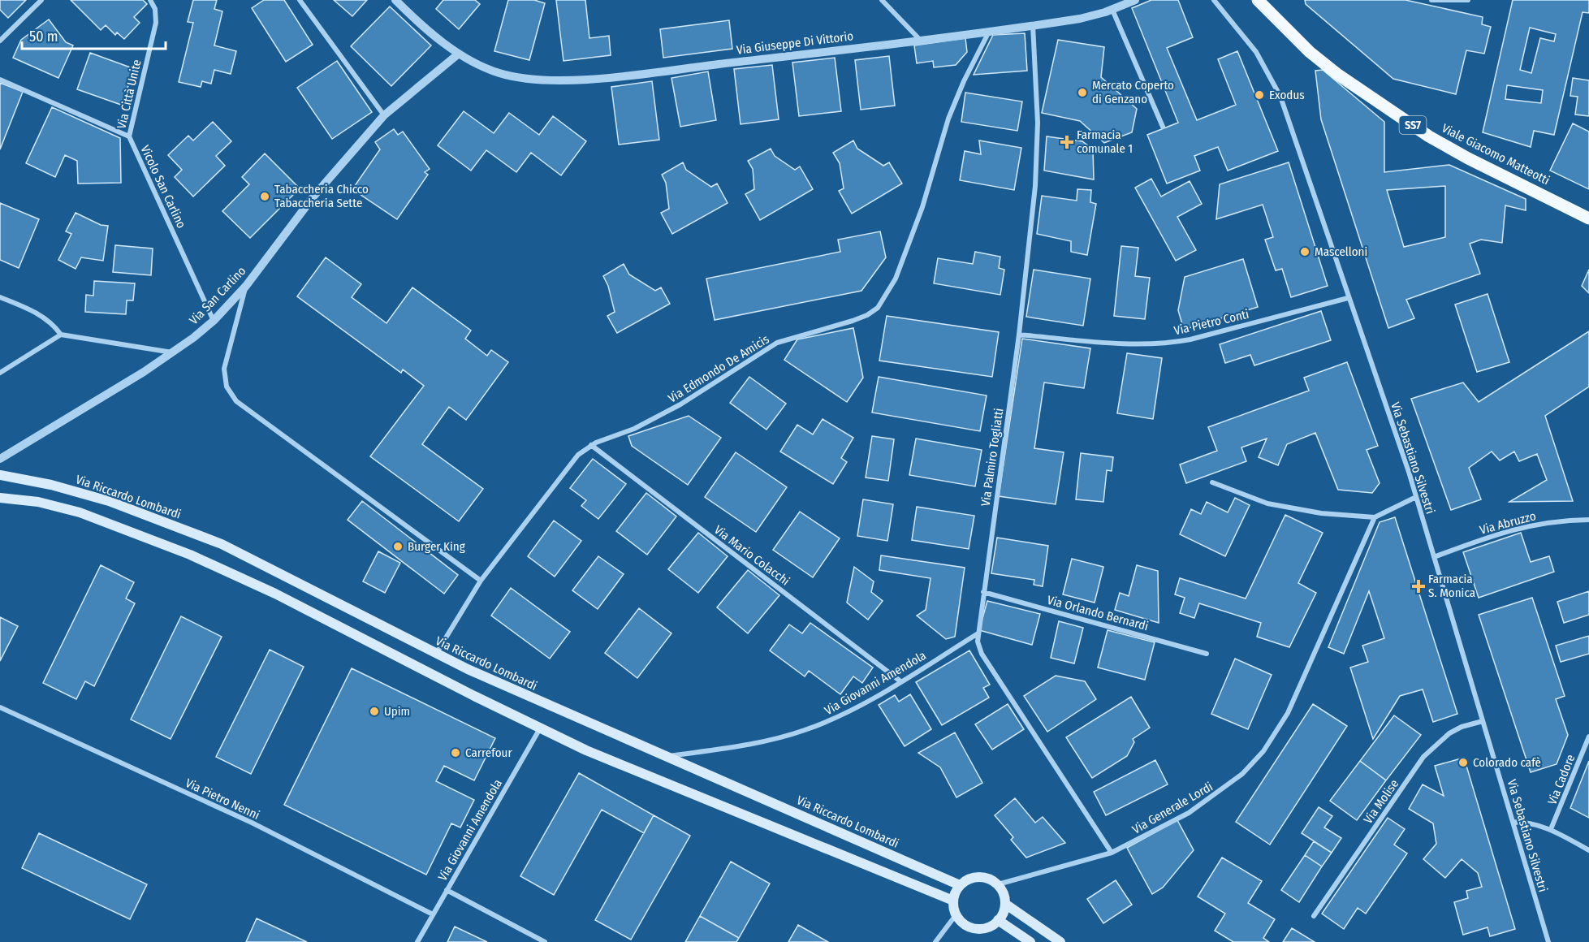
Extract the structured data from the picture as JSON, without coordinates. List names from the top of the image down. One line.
{"streets":{"main road":["SS7","Viale Giacomo Matteotti","Via Riccardo Lombardi"],"street":["Via Giuseppe Di Vittorio","Via Città Unite","Vicolo San Carlino","Via San Carlino","Via Pietro Conti","Via Edmondo De Amicis","Via Palmiro Togliatti","Via Sebastiano Silvestri","Via Abruzzo","Via Mario Colacchi","Via Orlando Bernardi","Via Giovanni Amendola","Via Cadore","Via Pietro Nenni","Via Molise","Via Generale Lordi"]},"crossings":[["Via Giuseppe Di Vittorio","Via San Carlino"],["Via Giuseppe Di Vittorio","Via Edmondo De Amicis"],["Via Giuseppe Di Vittorio","Via Palmiro Togliatti"],["Via Città Unite","Vicolo San Carlino"],["Vicolo San Carlino","Via San Carlino"],["Via Pietro Conti","Via Palmiro Togliatti"],["Via Pietro Conti","Via Sebastiano Silvestri"],["Via Edmondo De Amicis","Via Riccardo Lombardi"],["Via Edmondo De Amicis","Via Mario Colacchi"],["Via Palmiro Togliatti","Via Orlando Bernardi"],["Via Palmiro Togliatti","Via Giovanni Amendola"],["Via Palmiro Togliatti","Via Generale Lordi"],["Via Sebastiano Silvestri","Via Abruzzo"],["Via Sebastiano Silvestri","Via Molise"],["Via Riccardo Lombardi","Via Giovanni Amendola"],["Via Riccardo Lombardi","Via Generale Lordi"],["Via Mario Colacchi","Via Giovanni Amendola"],["Via Giovanni Amendola","Via Pietro Nenni"]],"places":{"other":["Mercato Coperto di Genzano","Exodus","Tabaccheria Chicco Tabaccheria Sette","Mascelloni","Burger King","Upim","Carrefour","Colorado cafè"],"health":["Farmacia comunale 1","Farmacia S. Monica"]},"scale_bar":"50 m"}
